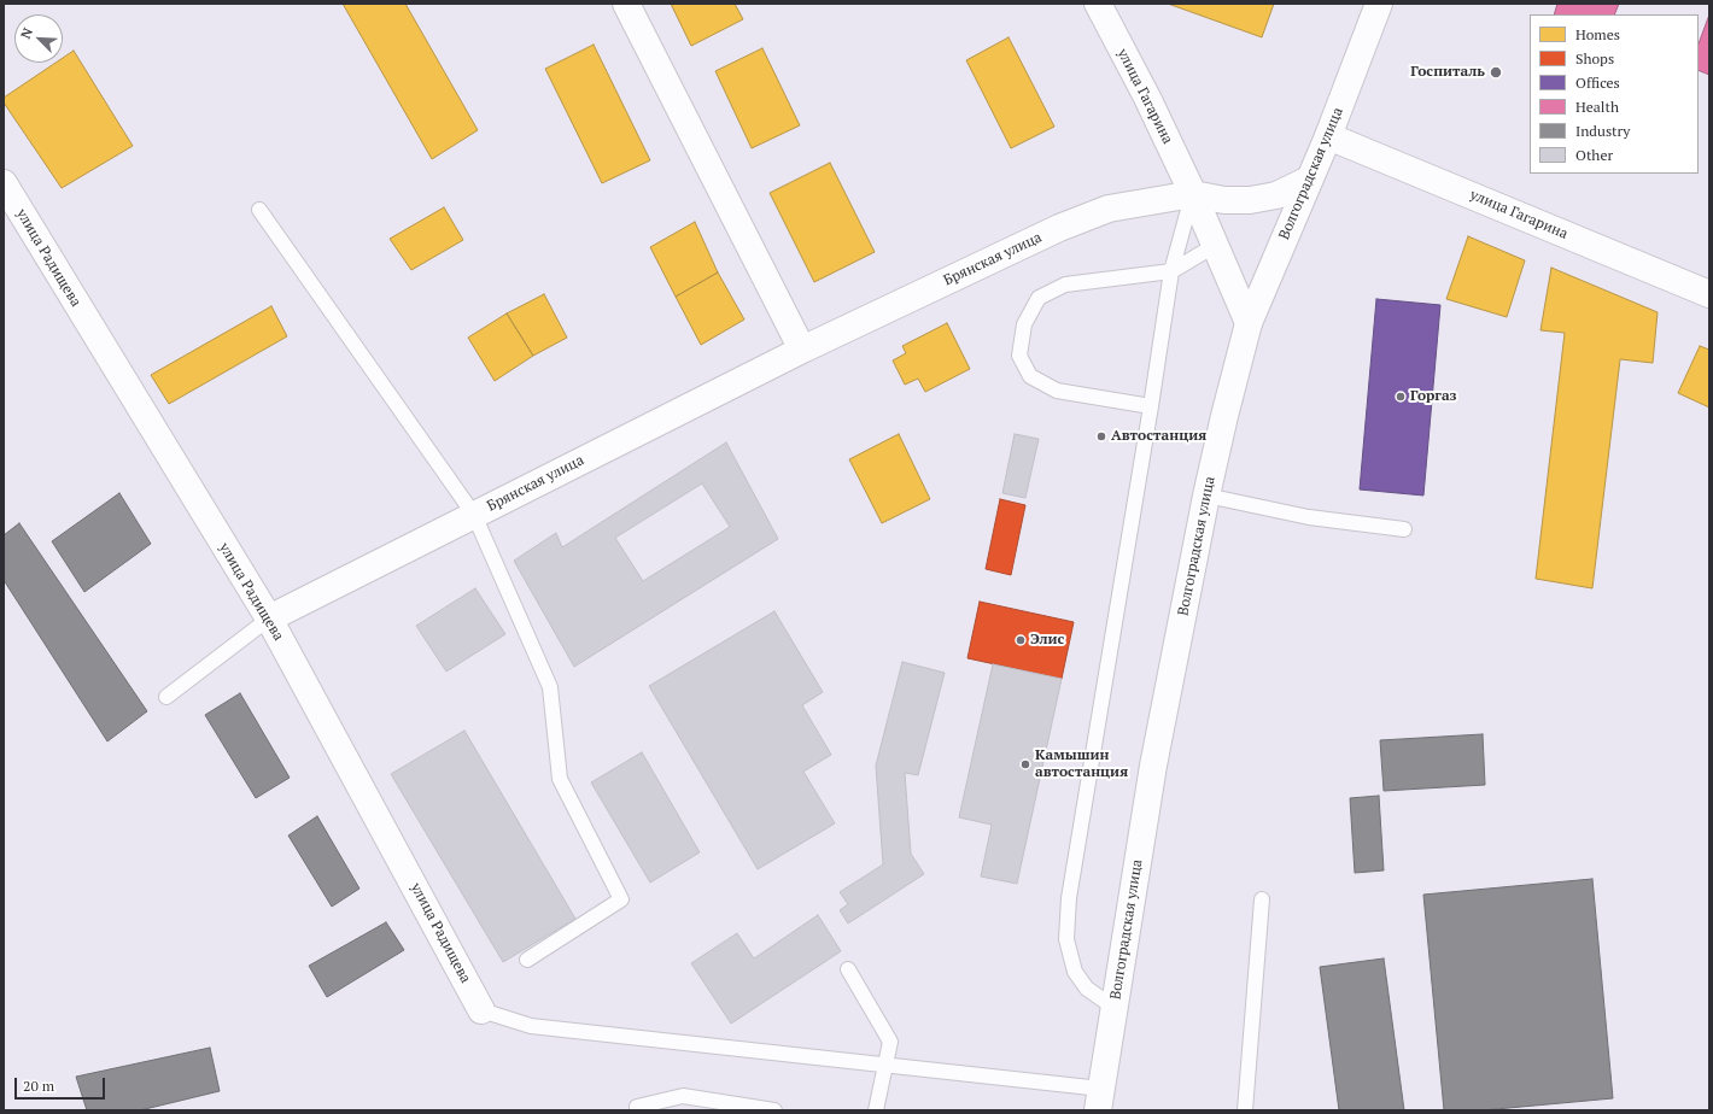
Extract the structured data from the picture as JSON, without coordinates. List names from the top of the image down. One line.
{"streets":{"street":["улица Гагарина","Волгоградская улица","улица Радищева","Брянская улица"]},"crossings":[["улица Гагарина","Волгоградская улица"],["улица Гагарина","Брянская улица"],["улица Радищева","Брянская улица"]],"places":["Госпиталь","Горгаз","Автостанция","Элис","Камышин автостанция"],"legend":["Homes","Shops","Offices","Health","Industry","Other"],"scale_bar":"20 m","north":"top left"}
